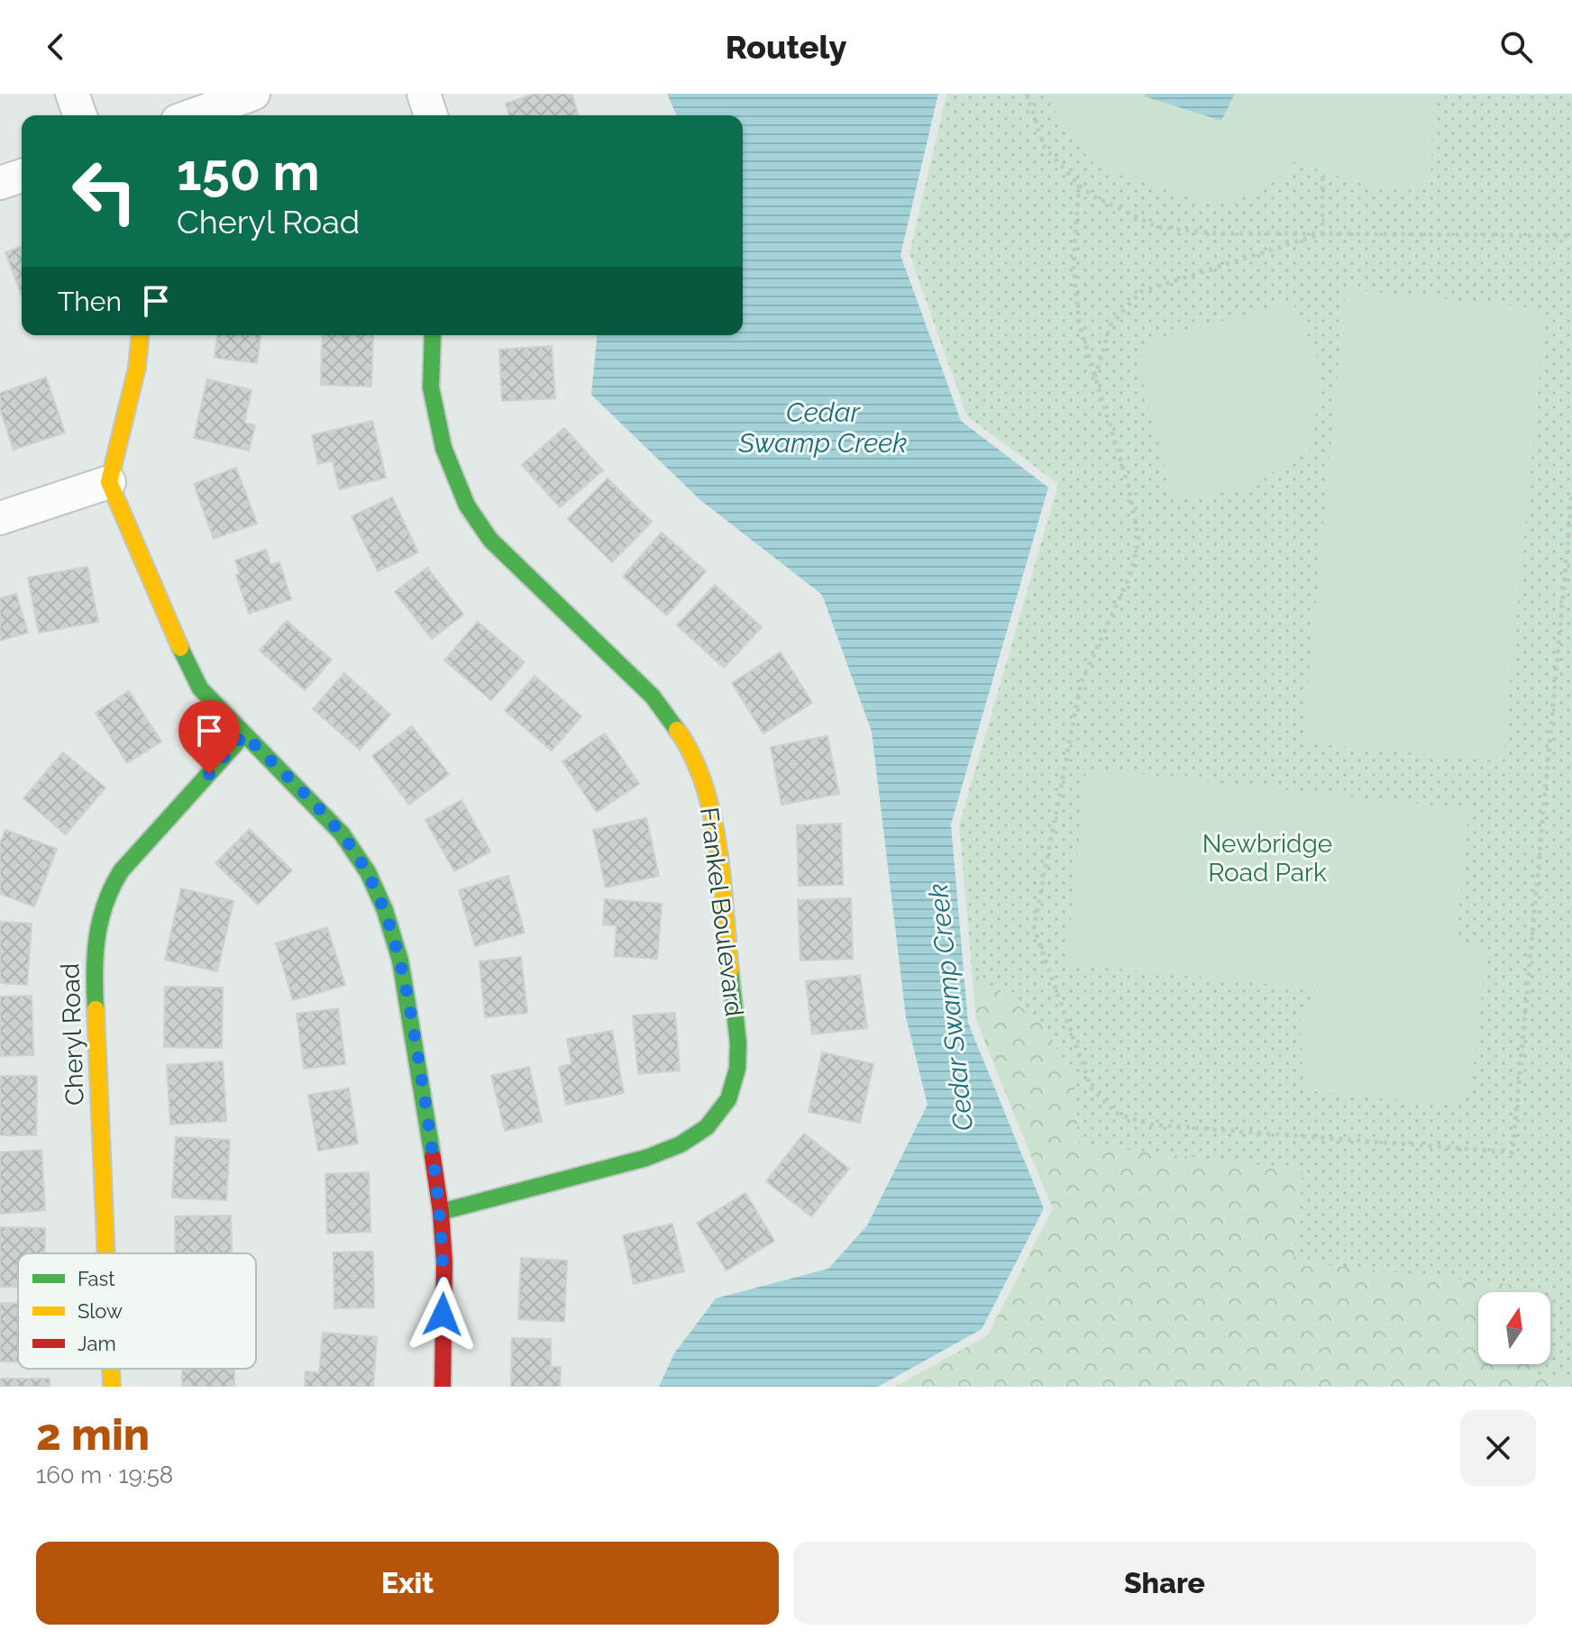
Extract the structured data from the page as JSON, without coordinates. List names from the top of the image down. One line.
{"streets":{"street":["Frankel Boulevard","Cheryl Road"]},"water":["Cedar Swamp Creek"],"parks":["Newbridge Road Park"],"legend":["Fast","Slow","Jam"],"north":"top","page":{"header":"Routely","turn":["150 m","Cheryl Road"],"then":"Then","heading":["2 min","160 m · 19:58"],"buttons":["Exit","Share"]}}
